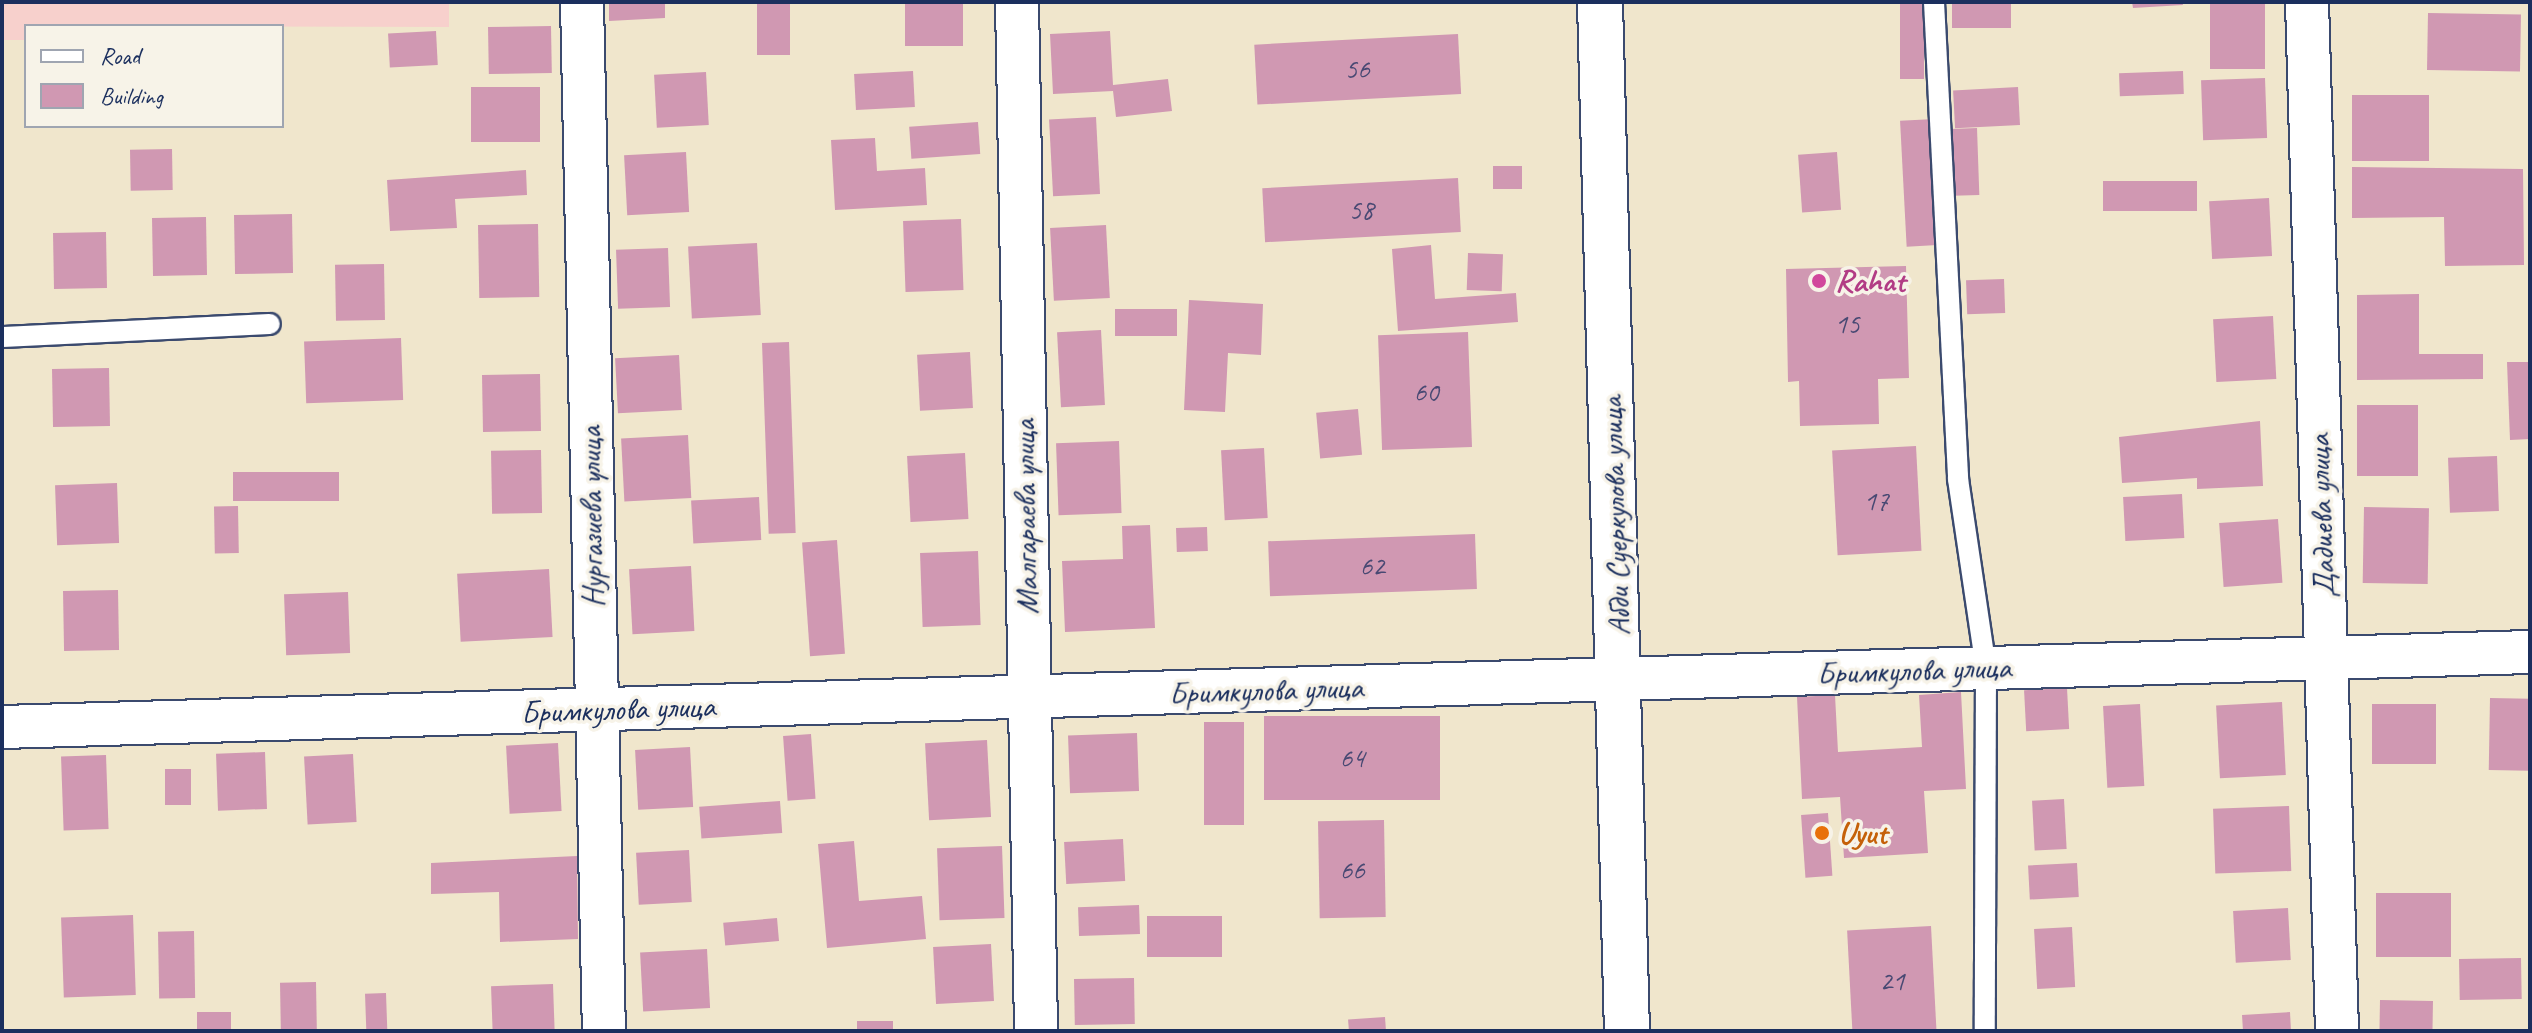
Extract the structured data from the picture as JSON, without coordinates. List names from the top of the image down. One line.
{"streets":{"street":["Абди Суеркулова улица","Дадиева улица","Нургазиева улица","Малгараева улица","Бримкулова улица"]},"crossings":[["Абди Суеркулова улица","Бримкулова улица"],["Дадиева улица","Бримкулова улица"],["Нургазиева улица","Бримкулова улица"],["Малгараева улица","Бримкулова улица"]],"places":["Rahat","Uyut"],"house_numbers":["56","58","15","60","17","62","64","66","21"],"legend":["Road","Building"]}
